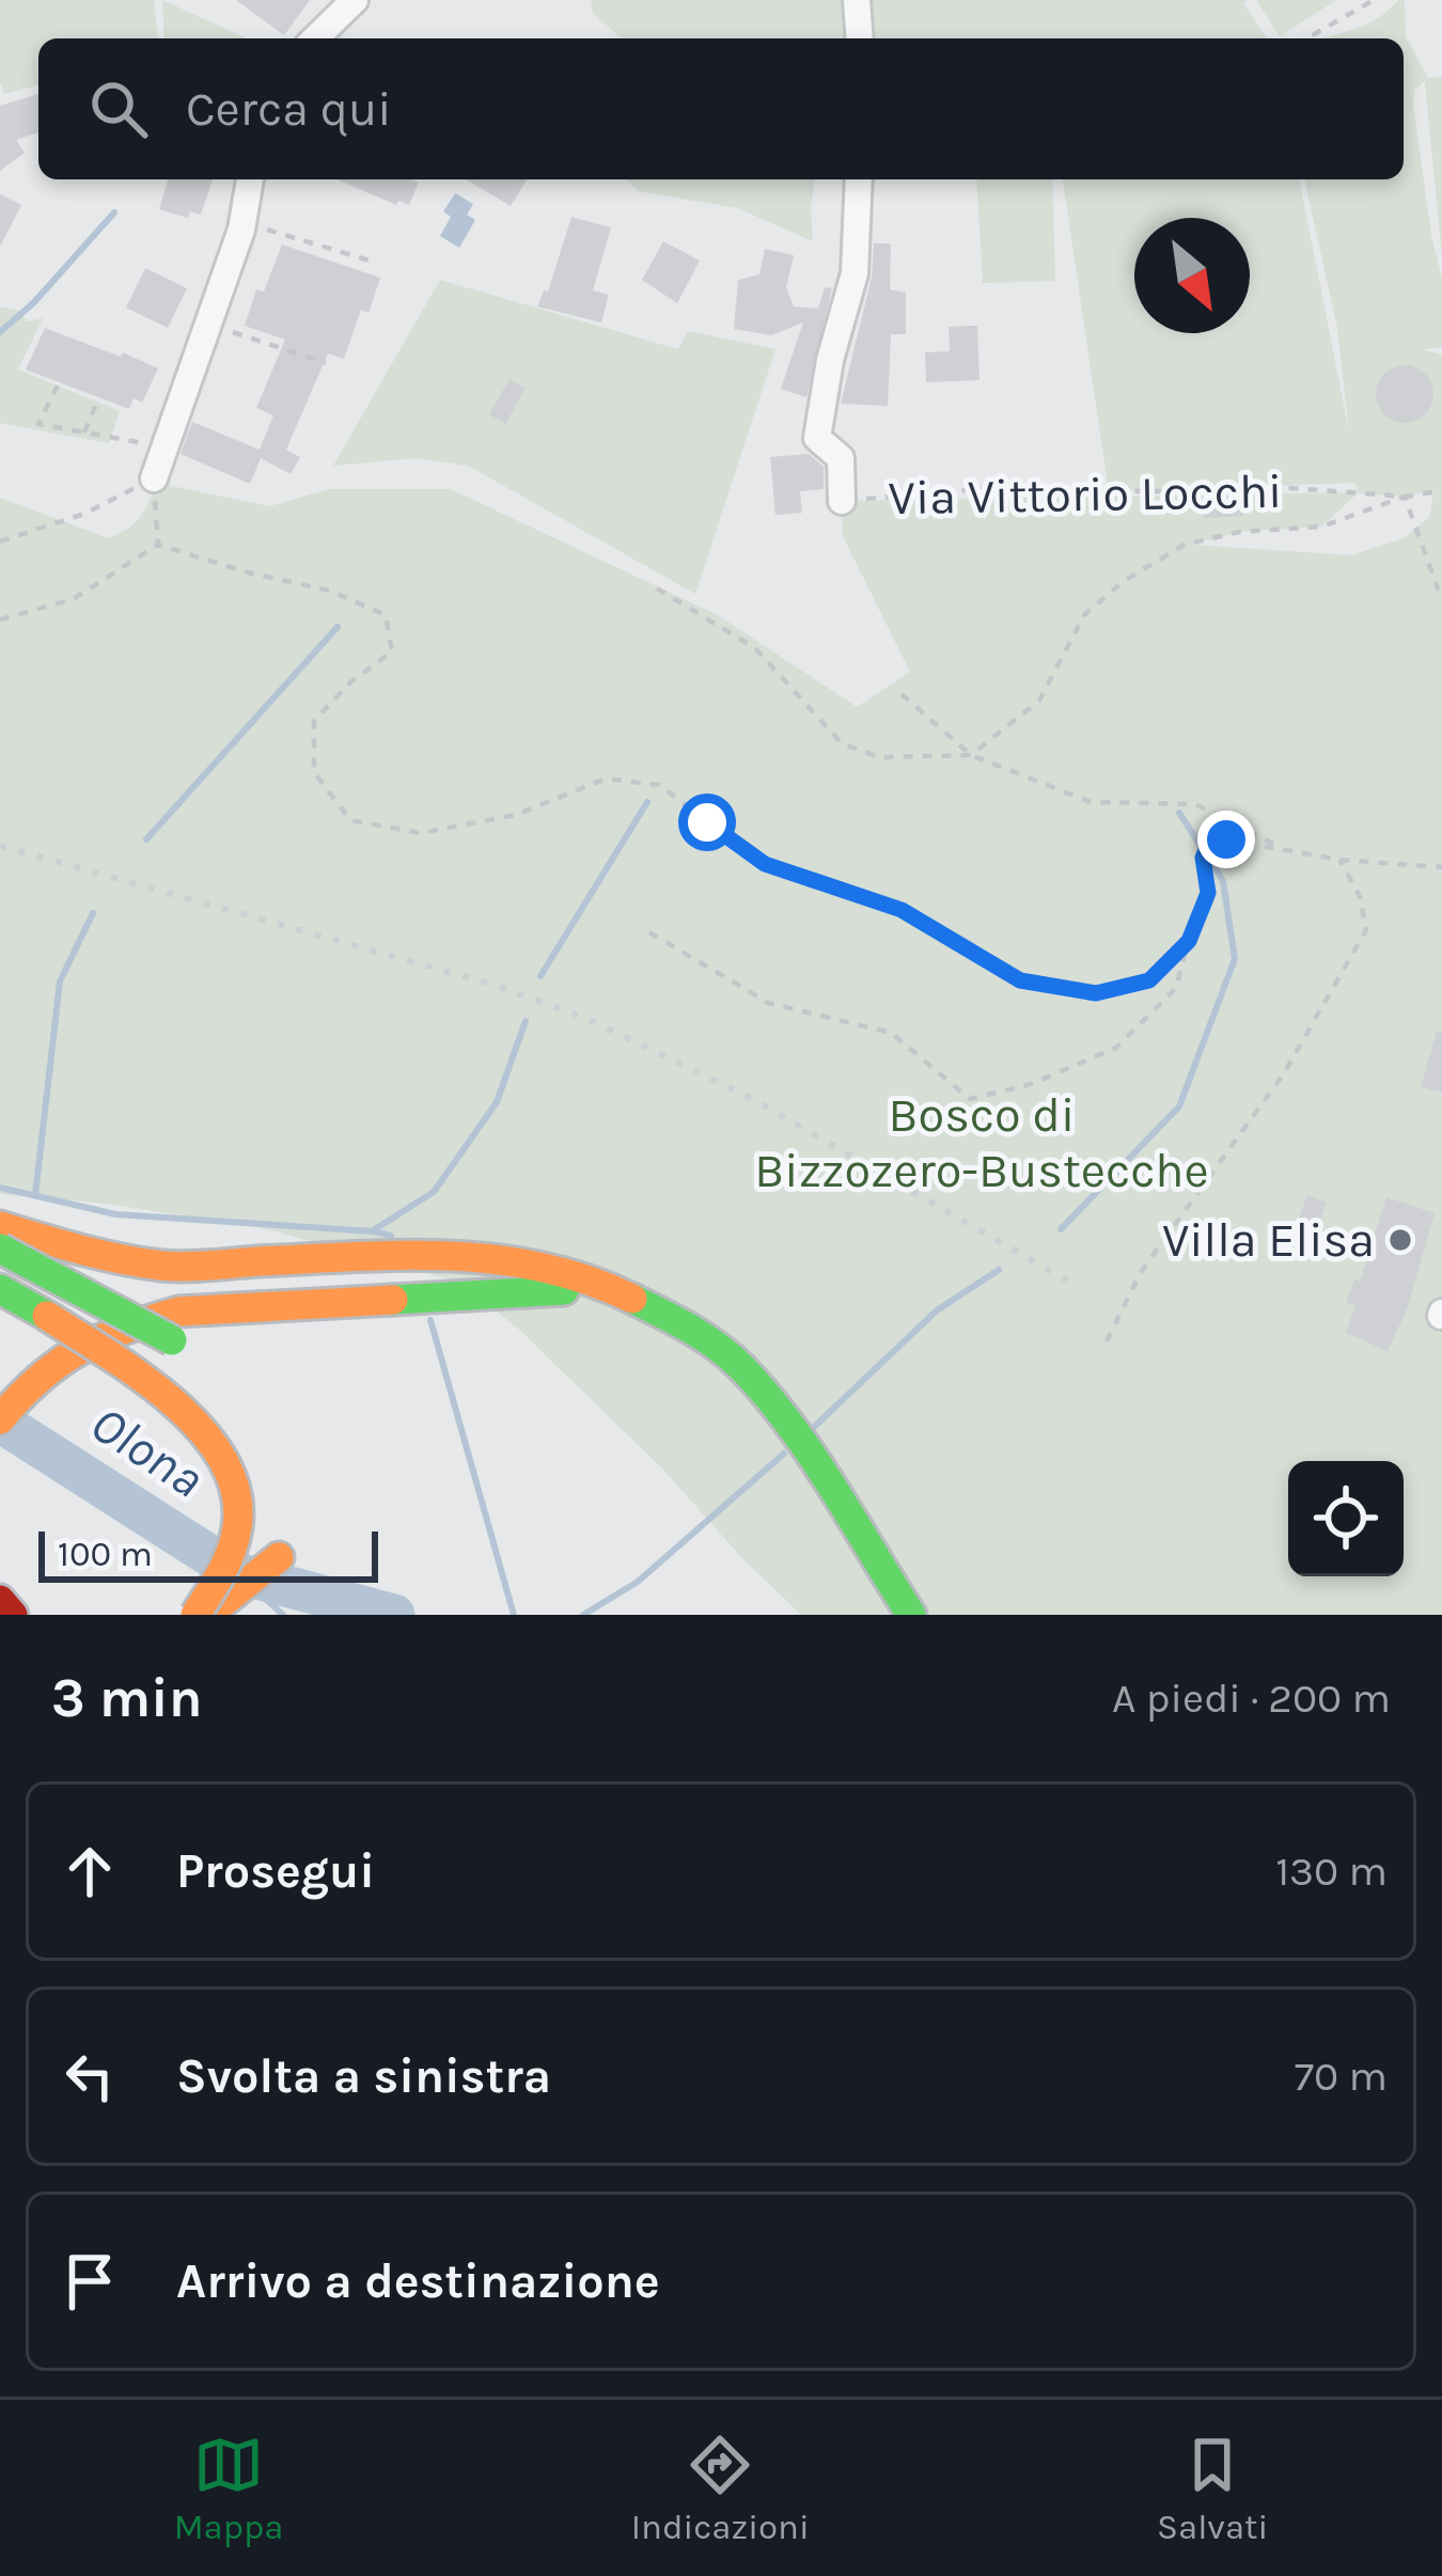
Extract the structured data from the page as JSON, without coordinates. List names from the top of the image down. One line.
{"streets":{"street":["Via Vittorio Locchi"]},"water":["Olona"],"parks":["Bosco di Bizzozero-Bustecche"],"places":["Villa Elisa"],"scale_bar":"100 m","north":"bottom right","page":{"search":"Cerca qui","scale":"100 m","heading":["3 min","A piedi · 200 m"],"list":[["Prosegui","130 m"],["Svolta a sinistra","70 m"],"Arrivo a destinazione"],"nav":["Mappa","Indicazioni","Salvati"]}}
